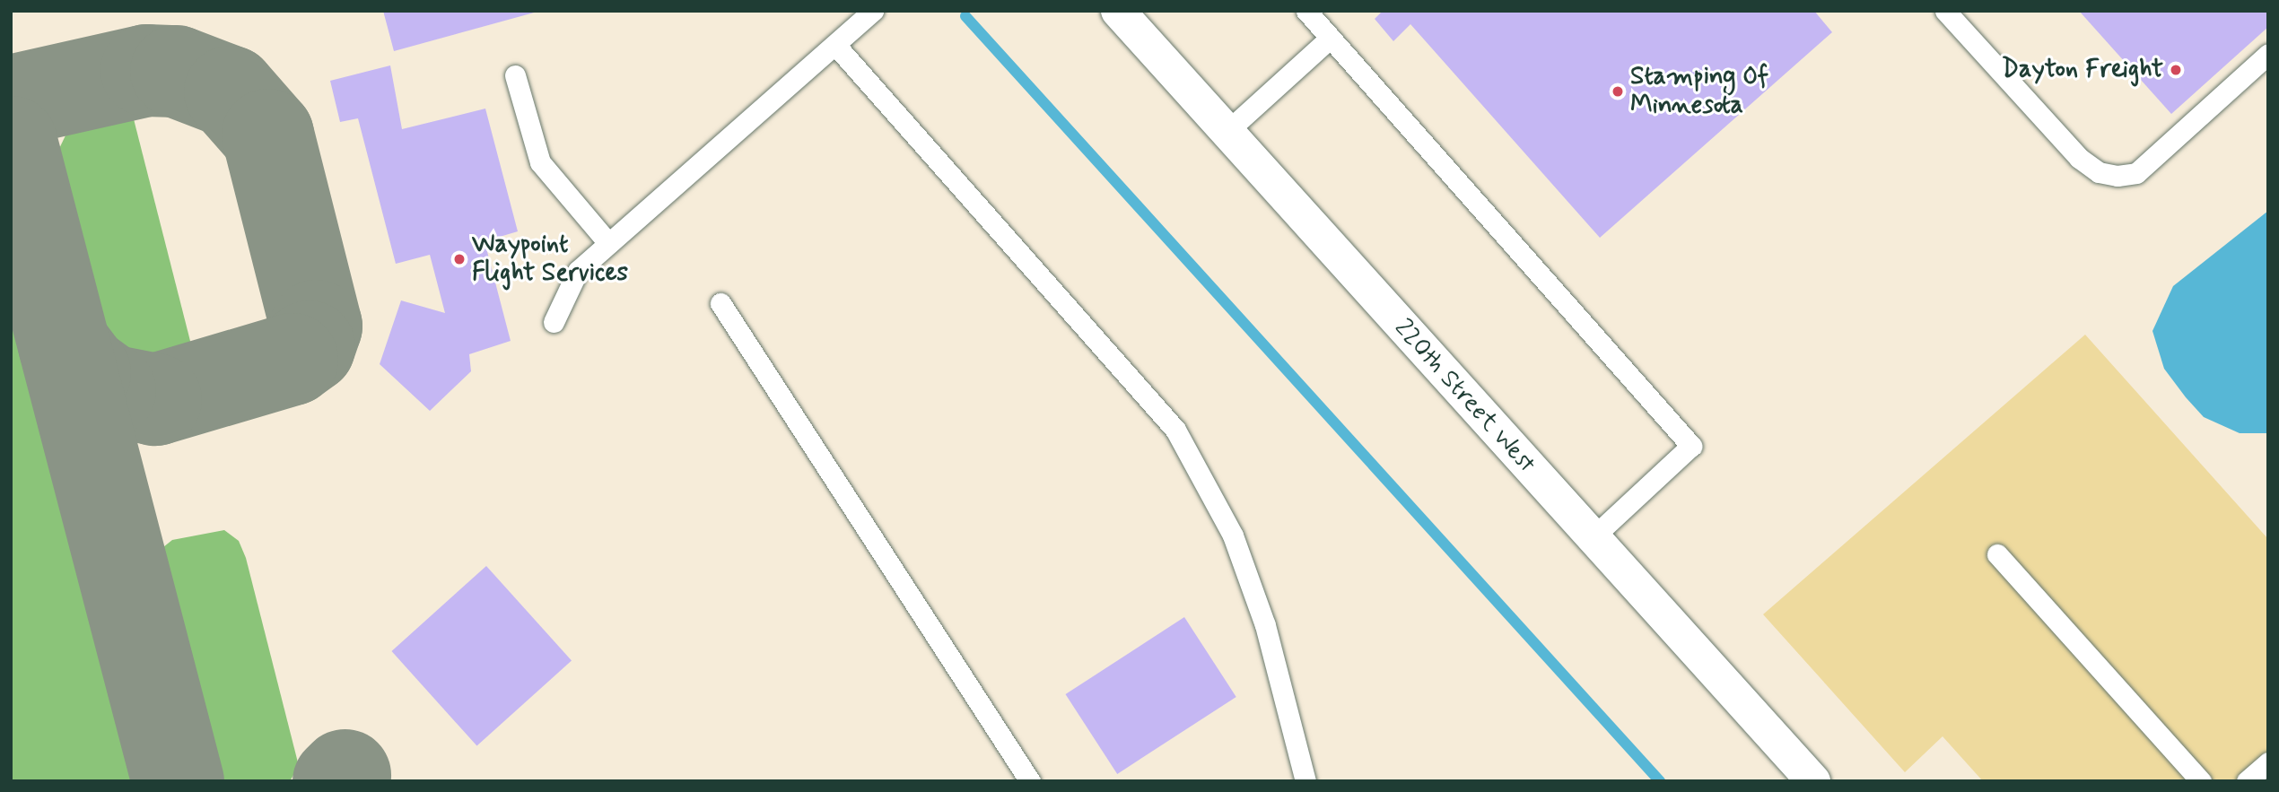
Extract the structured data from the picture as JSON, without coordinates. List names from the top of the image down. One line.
{"streets":{"street":["220th Street West"]},"places":["Dayton Freight","Stamping Of Minnesota","Waypoint Flight Services"]}
